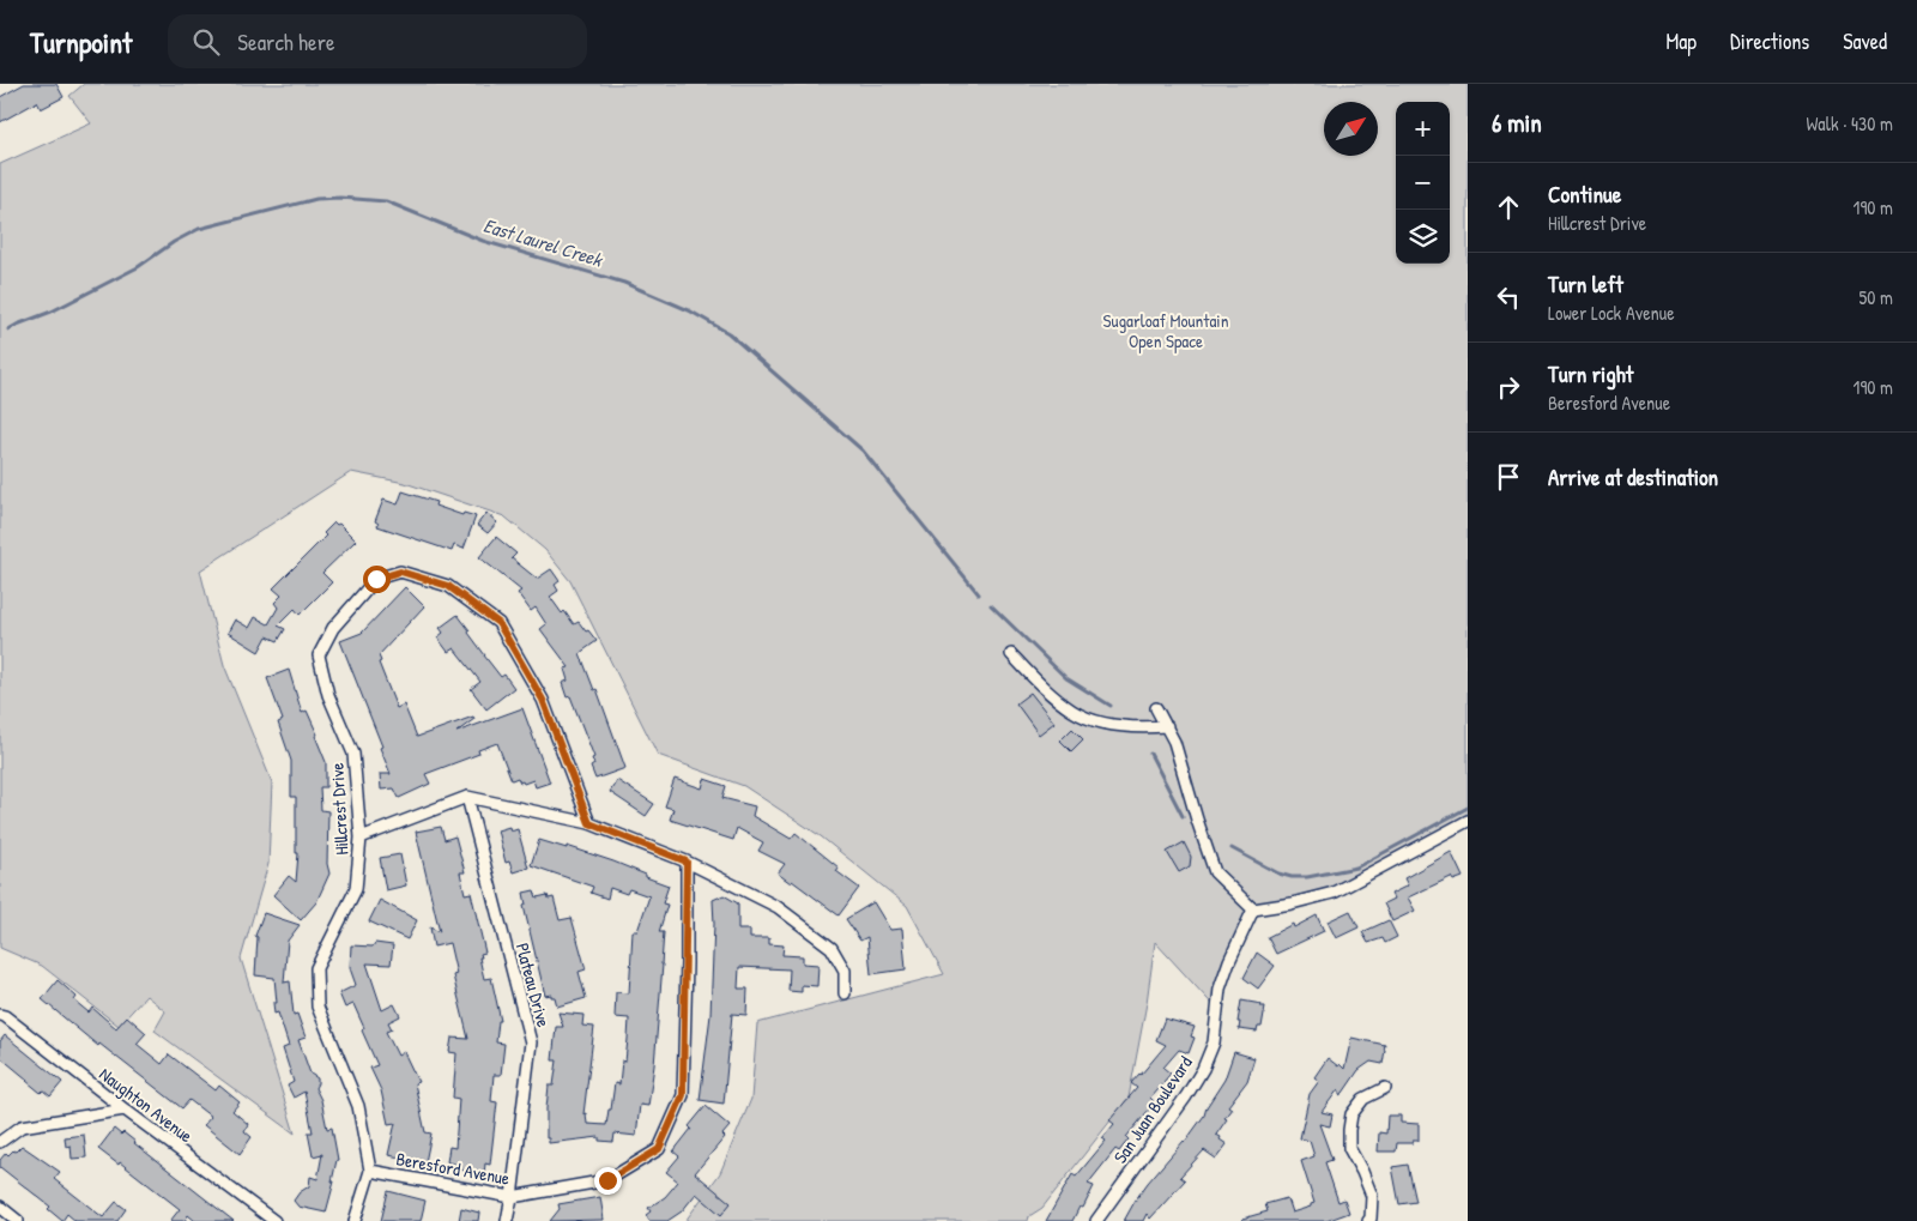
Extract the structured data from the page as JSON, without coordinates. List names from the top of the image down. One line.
{"streets":{"street":["Hillcrest Drive","Plateau Drive","Naughton Avenue","San Juan Boulevard","Beresford Avenue"]},"crossings":[["Hillcrest Drive","Beresford Avenue"],["Plateau Drive","Beresford Avenue"]],"water":["East Laurel Creek"],"parks":["Sugarloaf Mountain Open Space"],"north":"top right","page":{"header":"Turnpoint","search":"Search here","nav":["Map","Directions","Saved"],"heading":["6 min","Walk · 430 m"],"map_buttons":["+","−"],"list":[["Continue","Hillcrest Drive","190 m"],["Turn left","Lower Lock Avenue","50 m"],["Turn right","Beresford Avenue","190 m"],"Arrive at destination"]}}
